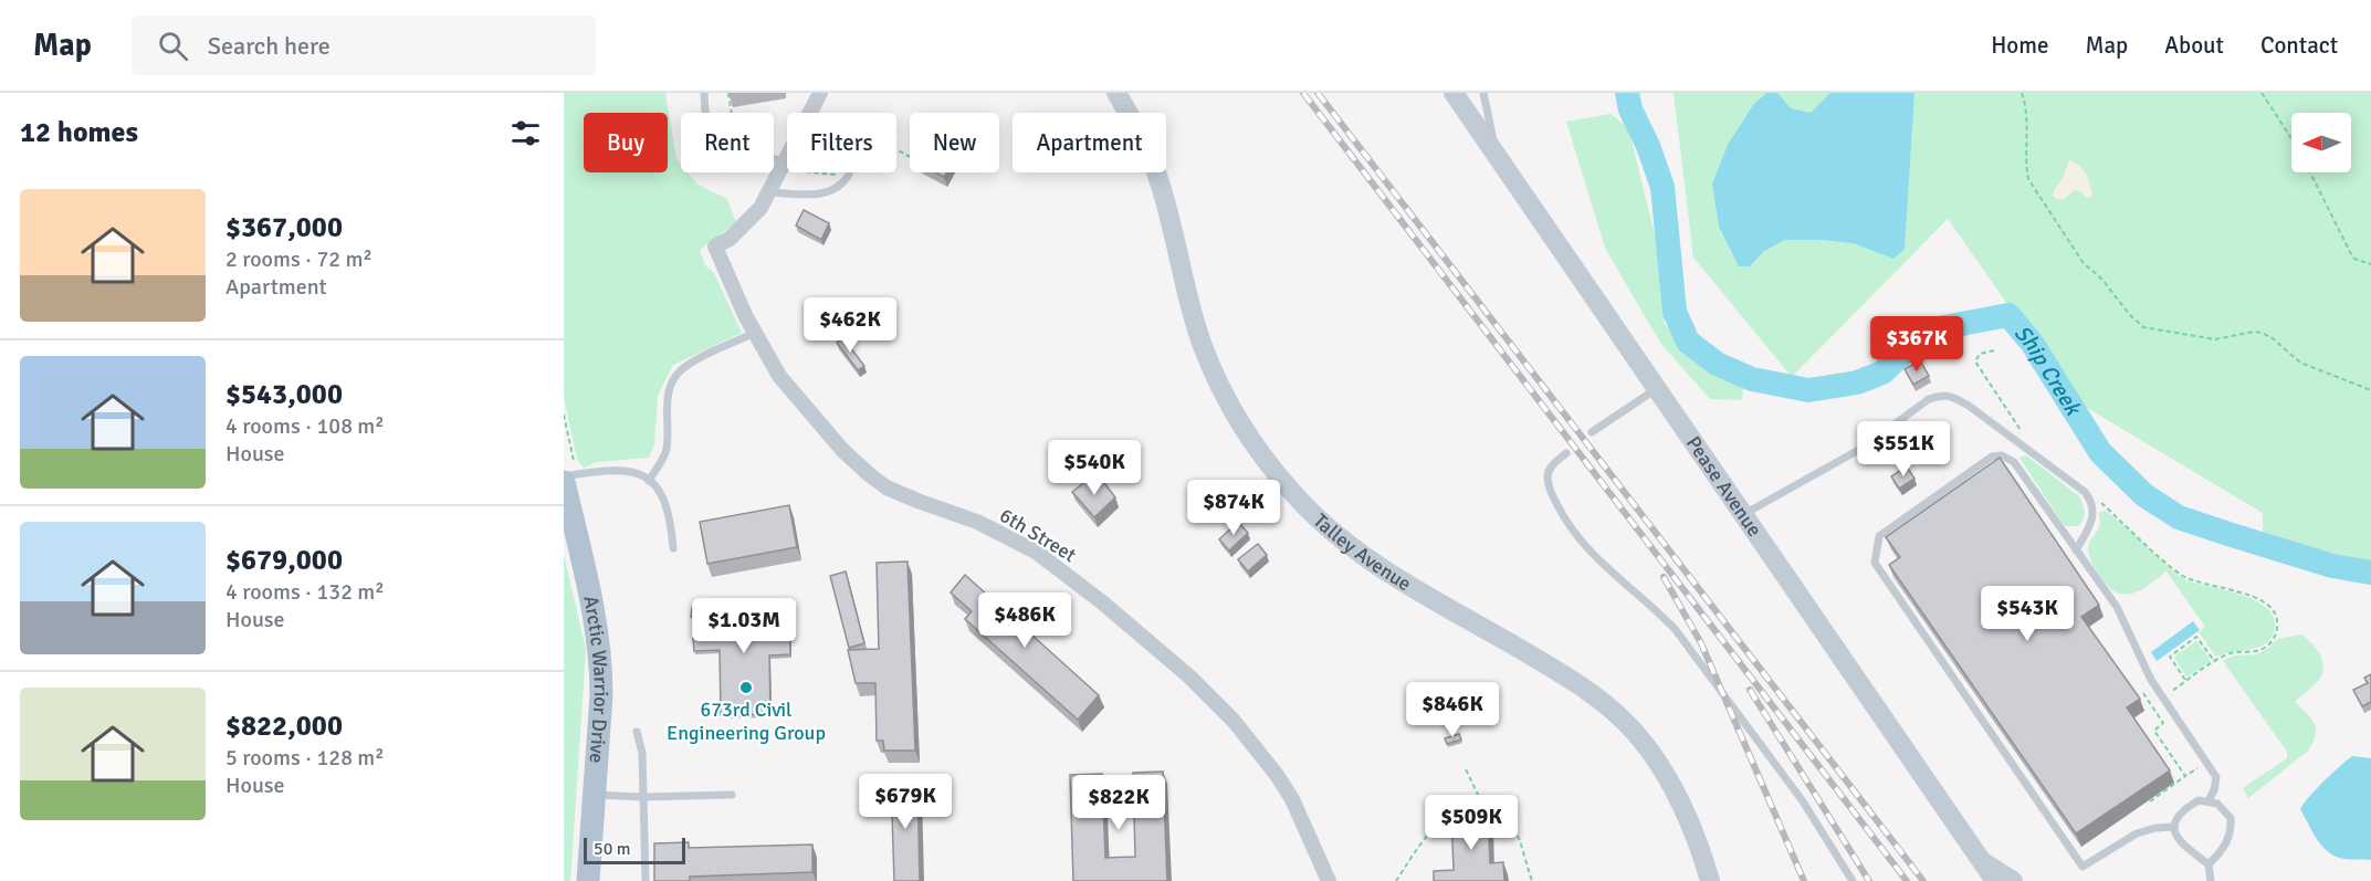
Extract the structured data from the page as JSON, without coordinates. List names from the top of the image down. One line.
{"streets":{"main road":["Arctic Warrior Drive"],"street":["Pease Avenue","6th Street","Talley Avenue"]},"water":["Ship Creek"],"places":["673rd Civil Engineering Group"],"scale_bar":"50 m","north":"left","page":{"header":"Map","search":"Search here","nav":["Home","Map","About","Contact"],"heading":"12 homes","chip":["Buy","Rent","Filters","New","Apartment"],"list":[{"name":"$367,000","note":"2 rooms · 72 m² · Apartment"},{"name":"$543,000","note":"4 rooms · 108 m² · House"},{"name":"$679,000","note":"4 rooms · 132 m² · House"},{"name":"$822,000","note":"5 rooms · 128 m² · House"}],"price":["$462K","$367K","$551K","$540K","$874K","$543K","$486K","$1.03M","$846K","$679K","$822K","$509K"],"scale":"50 m"}}
